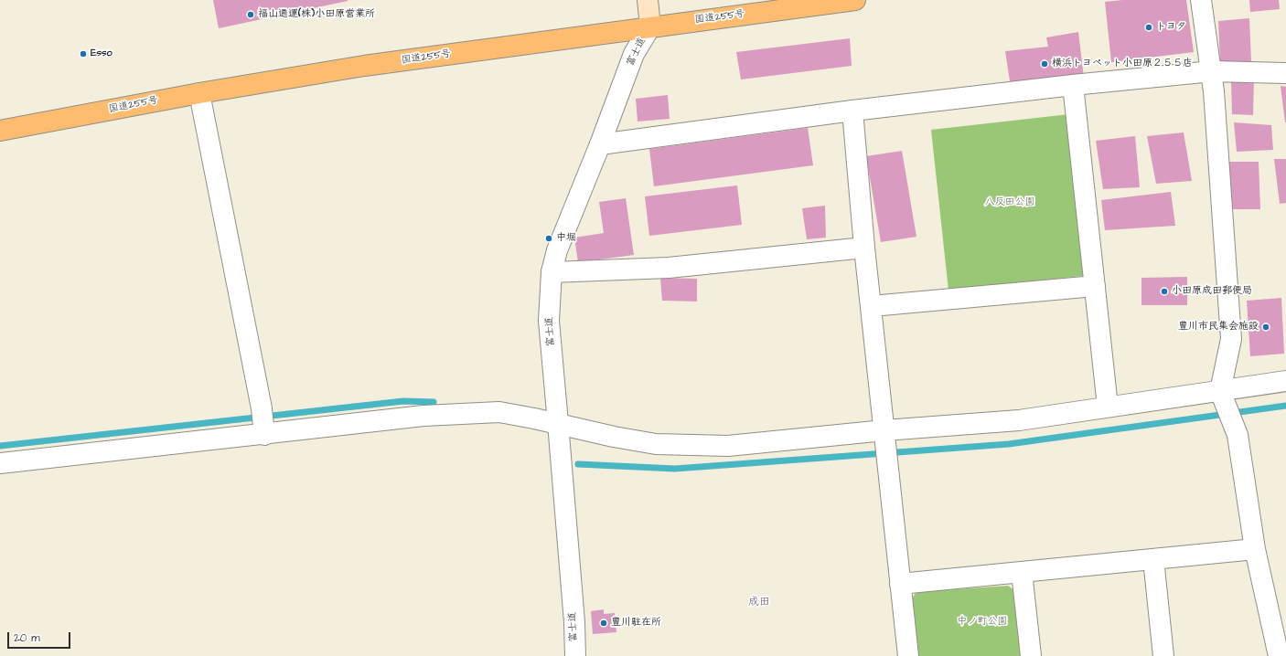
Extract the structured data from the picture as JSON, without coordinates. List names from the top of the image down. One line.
{"streets":{"highway":["国道255号"],"street":["富士道"]},"crossings":[["国道255号","富士道"]],"districts":["成田"],"parks":["八反田公園","中ノ町公園"],"places":["福山通運(株)小田原営業所","トヨタ","Esso","横浜トヨペット小田原２５５店","中堀","小田原成田郵便局","豊川市民集会施設","豊川駐在所"],"scale_bar":"20 m"}
